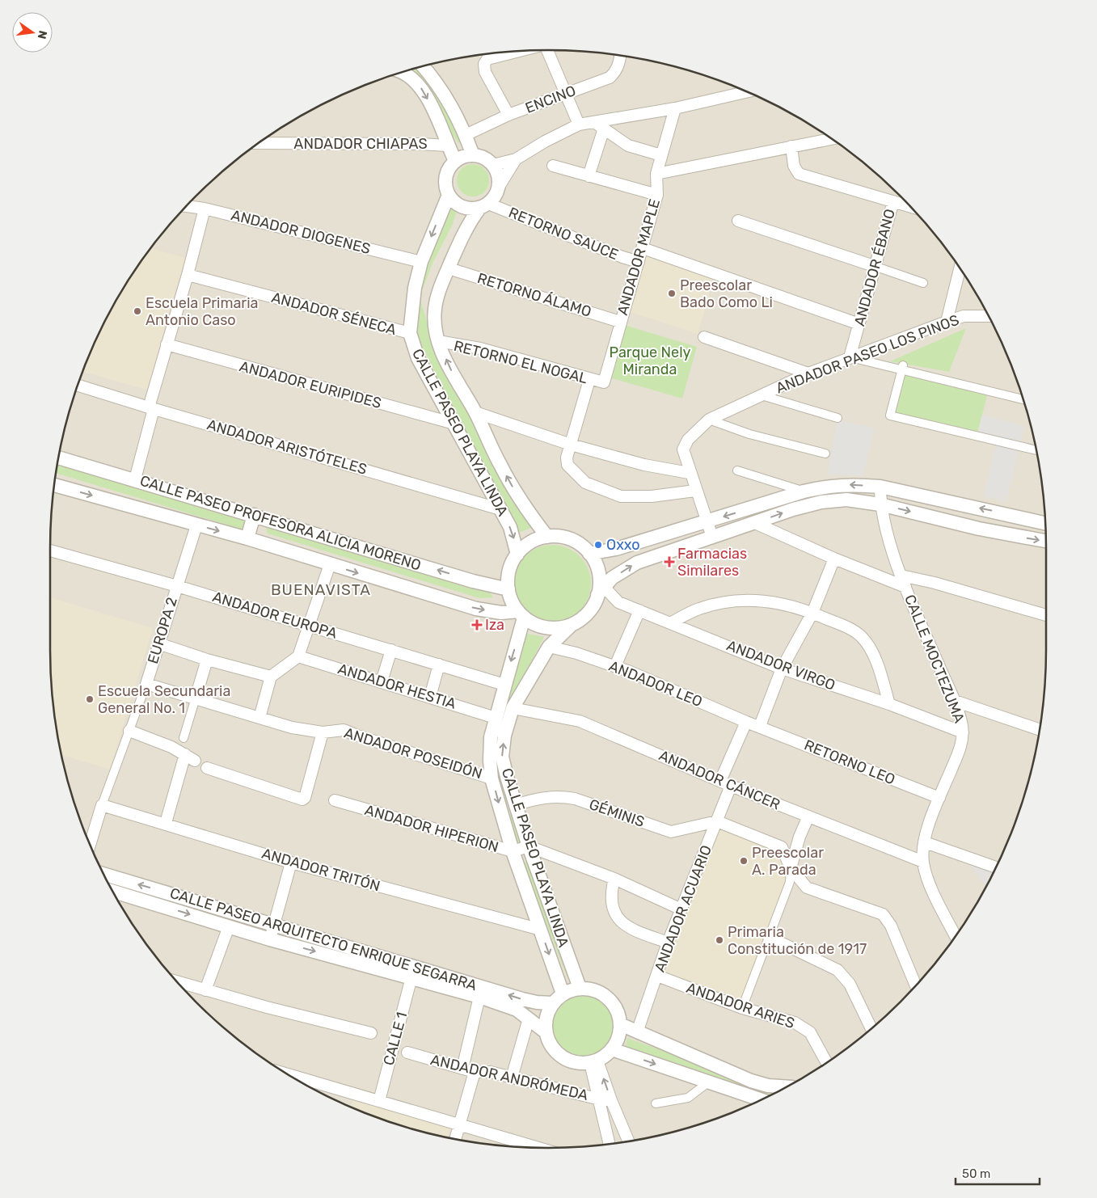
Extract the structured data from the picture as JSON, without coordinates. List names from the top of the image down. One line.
{"streets":{"street":["ENCINO","ANDADOR CHIAPAS","ANDADOR DIOGENES","RETORNO SAUCE","ANDADOR MAPLE","ANDADOR ÉBANO","RETORNO ÁLAMO","ANDADOR SÉNECA","ANDADOR PASEO LOS PINOS","RETORNO EL NOGAL","ANDADOR EURIPIDES","CALLE PASEO PLAYA LINDA","ANDADOR ARISTÓTELES","CALLE PASEO PROFESORA ALICIA MORENO","ANDADOR EUROPA","EUROPA 2","CALLE MOCTEZUMA","ANDADOR VIRGO","ANDADOR LEO","ANDADOR HESTIA","ANDADOR POSEIDÓN","RETORNO LEO","ANDADOR CÁNCER","GÉMINIS","ANDADOR HIPERION","ANDADOR TRITÓN","ANDADOR ACUARIO","CALLE PASEO ARQUITECTO ENRIQUE SEGARRA","ANDADOR ARIES","CALLE 1","ANDADOR ANDRÓMEDA"]},"crossings":[["ANDADOR DIOGENES","CALLE PASEO PLAYA LINDA"],["RETORNO SAUCE","ANDADOR MAPLE"],["RETORNO SAUCE","CALLE PASEO PLAYA LINDA"],["ANDADOR MAPLE","RETORNO ÁLAMO"],["ANDADOR MAPLE","RETORNO EL NOGAL"],["ANDADOR ÉBANO","ANDADOR PASEO LOS PINOS"],["RETORNO ÁLAMO","CALLE PASEO PLAYA LINDA"],["ANDADOR SÉNECA","CALLE PASEO PLAYA LINDA"],["RETORNO EL NOGAL","CALLE PASEO PLAYA LINDA"],["ANDADOR EURIPIDES","CALLE PASEO PLAYA LINDA"],["CALLE PASEO PLAYA LINDA","ANDADOR ARISTÓTELES"],["CALLE PASEO PLAYA LINDA","CALLE PASEO PROFESORA ALICIA MORENO"],["CALLE PASEO PLAYA LINDA","ANDADOR EUROPA"],["CALLE PASEO PLAYA LINDA","ANDADOR VIRGO"],["CALLE PASEO PLAYA LINDA","ANDADOR LEO"],["CALLE PASEO PLAYA LINDA","ANDADOR HESTIA"],["CALLE PASEO PLAYA LINDA","ANDADOR POSEIDÓN"],["CALLE PASEO PLAYA LINDA","ANDADOR CÁNCER"],["CALLE PASEO PLAYA LINDA","GÉMINIS"],["CALLE PASEO PLAYA LINDA","ANDADOR HIPERION"],["CALLE PASEO PLAYA LINDA","ANDADOR TRITÓN"],["CALLE PASEO PLAYA LINDA","CALLE PASEO ARQUITECTO ENRIQUE SEGARRA"],["CALLE PASEO PROFESORA ALICIA MORENO","EUROPA 2"],["CALLE PASEO PROFESORA ALICIA MORENO","ANDADOR VIRGO"],["ANDADOR EUROPA","EUROPA 2"],["EUROPA 2","ANDADOR POSEIDÓN"],["EUROPA 2","ANDADOR TRITÓN"],["CALLE MOCTEZUMA","ANDADOR VIRGO"],["CALLE MOCTEZUMA","RETORNO LEO"],["CALLE MOCTEZUMA","ANDADOR CÁNCER"],["ANDADOR LEO","RETORNO LEO"],["ANDADOR LEO","ANDADOR ACUARIO"],["ANDADOR CÁNCER","ANDADOR ACUARIO"],["GÉMINIS","ANDADOR ACUARIO"],["ANDADOR ACUARIO","ANDADOR ARIES"],["CALLE PASEO ARQUITECTO ENRIQUE SEGARRA","CALLE 1"]],"districts":["BUENAVISTA"],"parks":["Parque Nely Miranda"],"places":{"other":["Preescolar Bado Como Li","Escuela Primaria Antonio Caso","Oxxo","Escuela Secundaria General No. 1","Preescolar A. Parada","Primaria Constitución de 1917"],"health":["Farmacias Similares","Iza"]},"scale_bar":"50 m","north":"right"}
